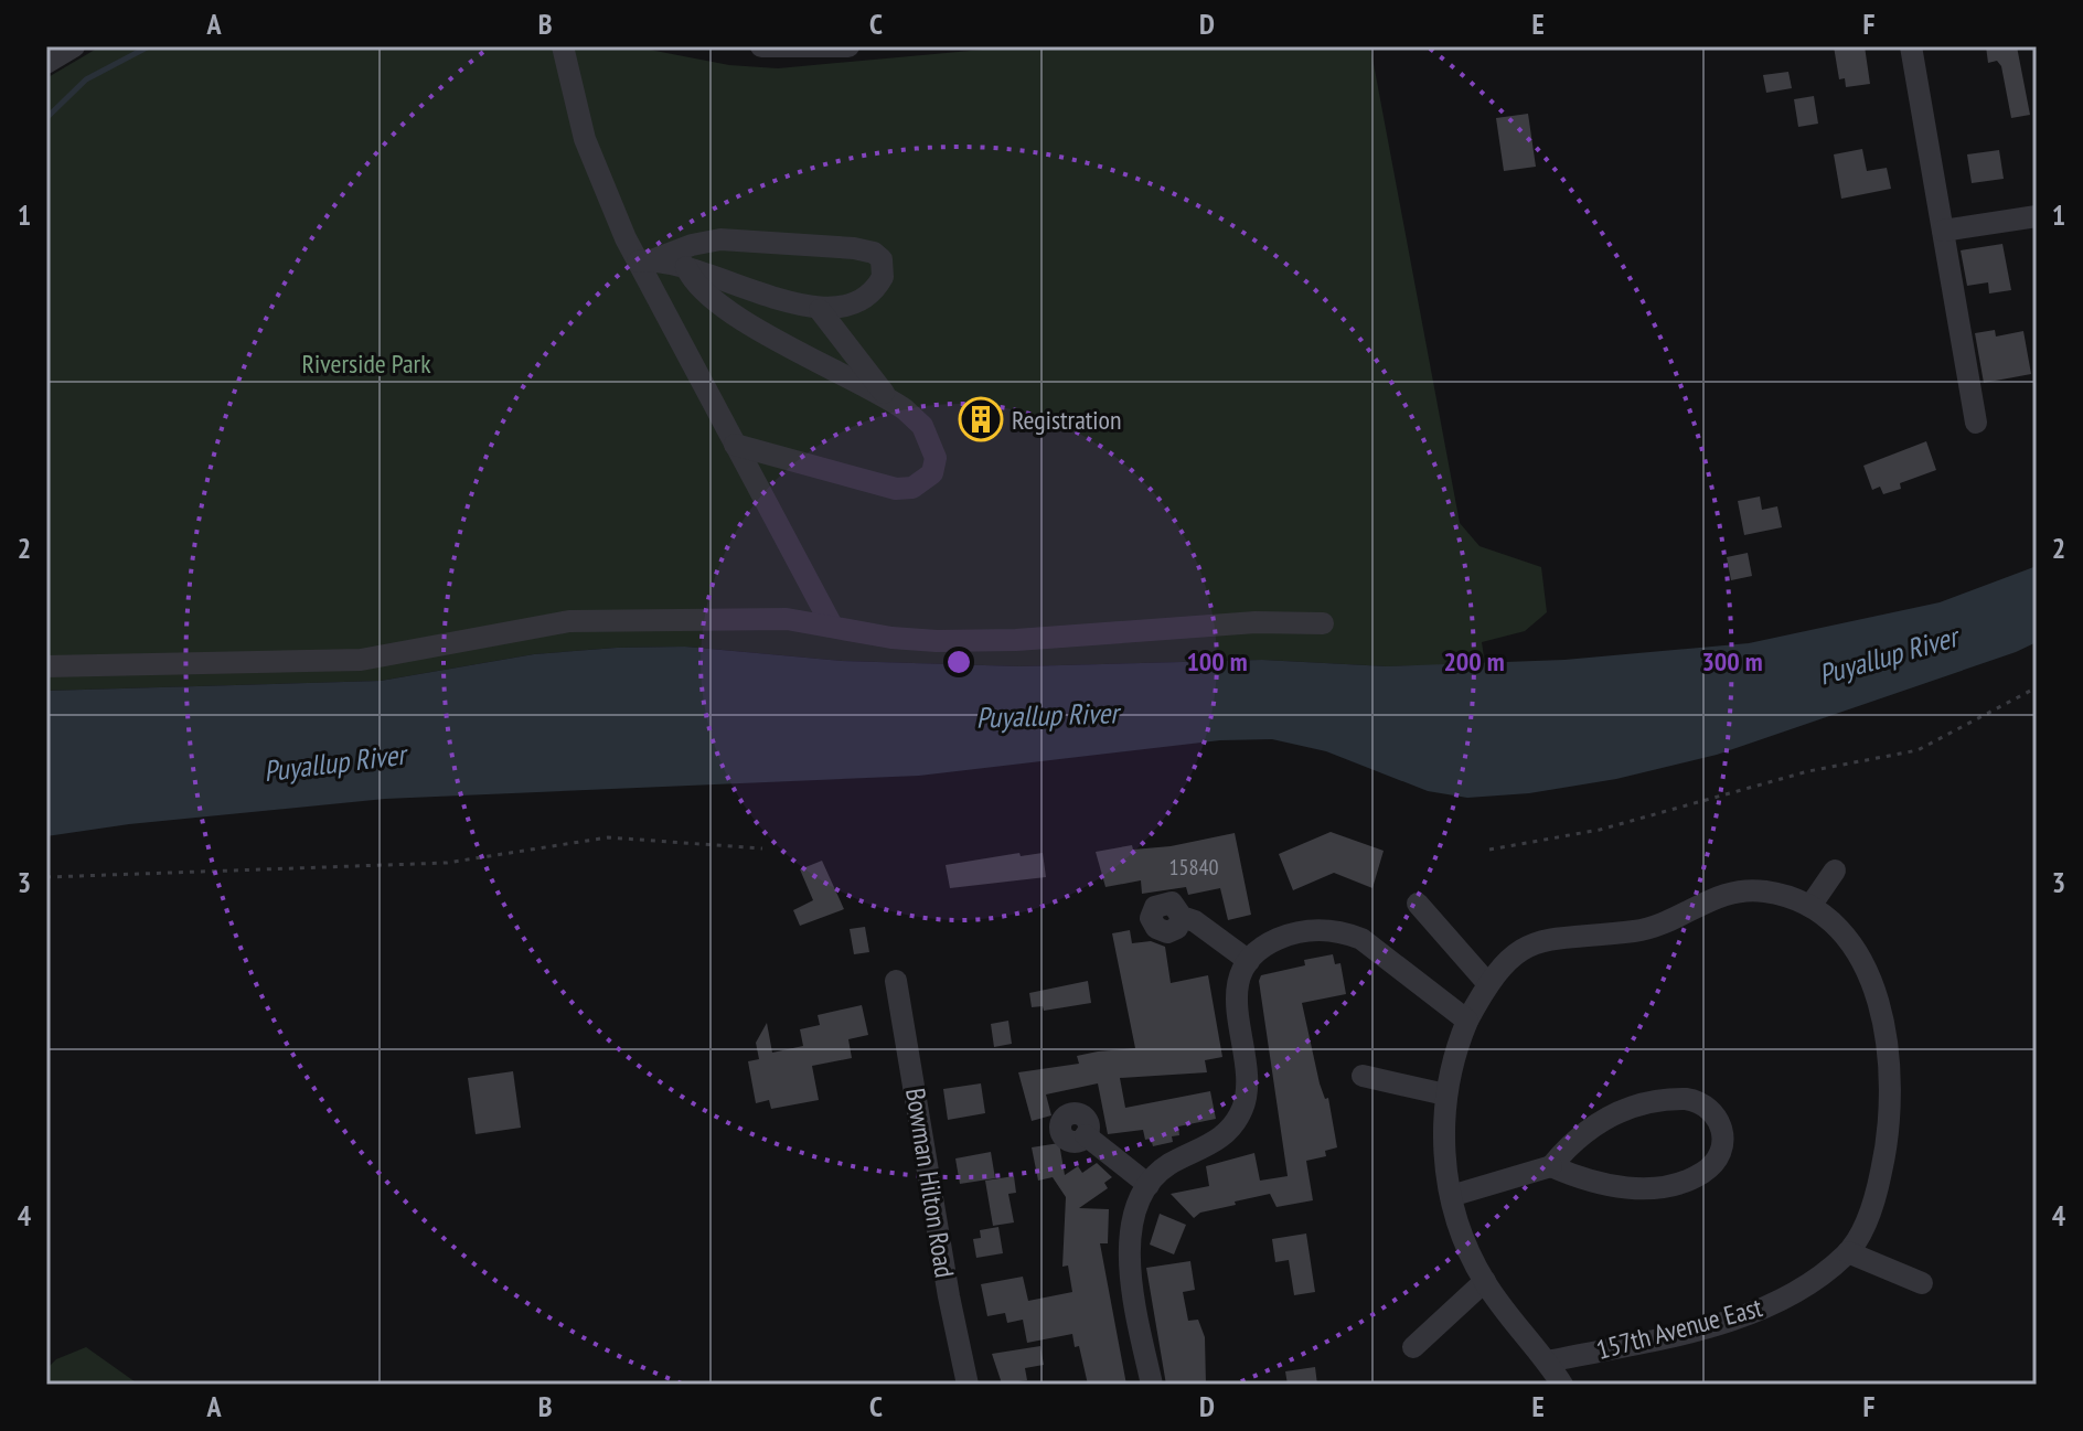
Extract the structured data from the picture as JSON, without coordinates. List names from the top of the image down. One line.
{"streets":{"street":["Bowman Hilton Road","157th Avenue East"]},"water":["Puyallup River"],"parks":["Riverside Park"],"places":{"building":["Registration"]},"house_numbers":["15840"],"grid":{"columns":["A","B","C","D","E","F"],"rows":["1","2","3","4"]},"rings":["100 m","200 m","300 m"]}
